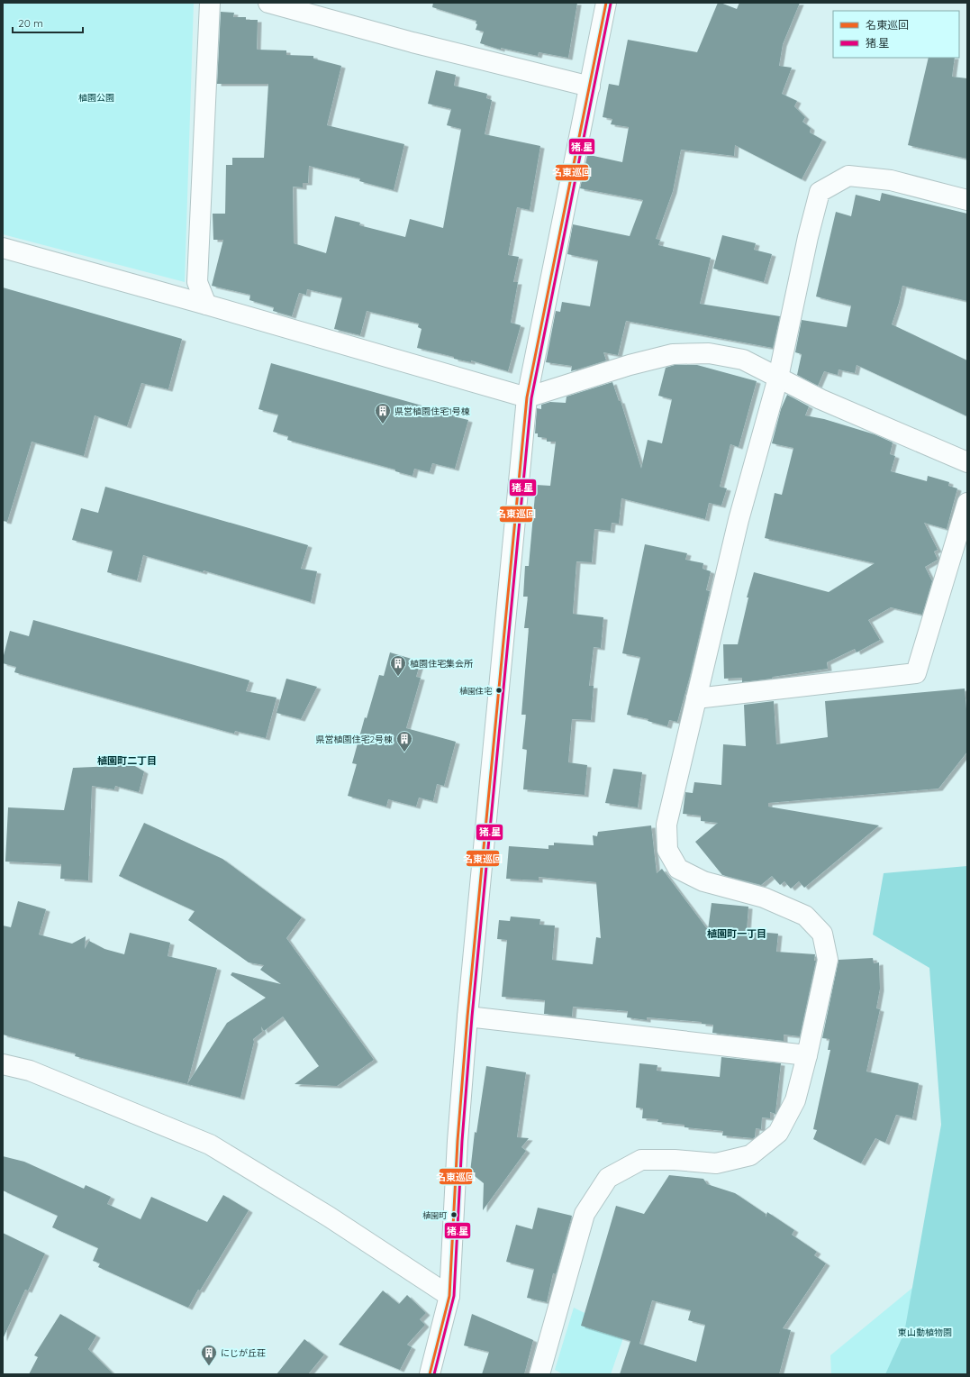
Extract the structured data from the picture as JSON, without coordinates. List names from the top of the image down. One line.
{"districts":["植園町二丁目","植園町一丁目"],"parks":["植園公園","東山動植物園"],"places":{"building":["県営植園住宅1号棟","植園住宅集会所","県営植園住宅2号棟","にじが丘荘"],"other":["植園住宅","植園町"]},"lines":["transit line 名東巡回","transit line 猪.星"],"legend":["名東巡回","猪.星"],"scale_bar":"20 m"}
